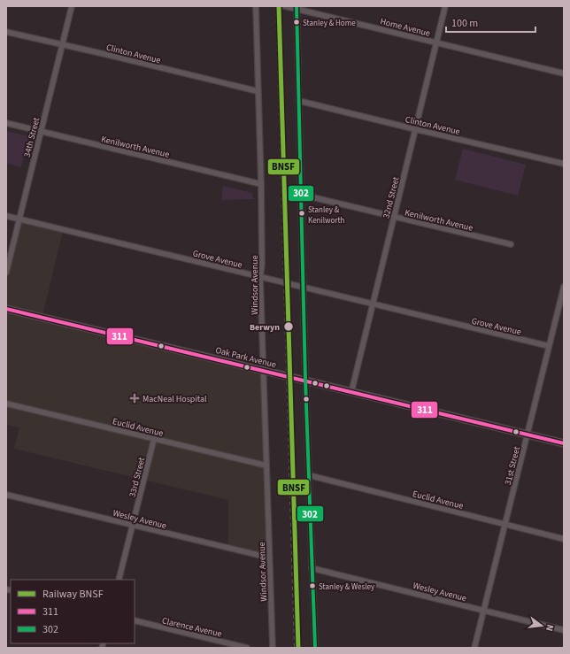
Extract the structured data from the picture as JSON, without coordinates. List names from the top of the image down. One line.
{"streets":{"street":["Home Avenue","Clinton Avenue","34th Street","Kenilworth Avenue","32nd Street","Grove Avenue","Windsor Avenue","Oak Park Avenue","Euclid Avenue","31st Street","33rd Street","Wesley Avenue","Clarence Avenue"]},"crossings":[["Home Avenue","32nd Street"],["Clinton Avenue","34th Street"],["Clinton Avenue","32nd Street"],["Clinton Avenue","Windsor Avenue"],["34th Street","Kenilworth Avenue"],["34th Street","Grove Avenue"],["Kenilworth Avenue","32nd Street"],["Kenilworth Avenue","Windsor Avenue"],["32nd Street","Grove Avenue"],["32nd Street","Oak Park Avenue"],["Grove Avenue","Windsor Avenue"],["Grove Avenue","31st Street"],["Windsor Avenue","Oak Park Avenue"],["Windsor Avenue","Euclid Avenue"],["Windsor Avenue","Wesley Avenue"],["Oak Park Avenue","31st Street"],["Euclid Avenue","31st Street"],["Euclid Avenue","33rd Street"],["31st Street","Wesley Avenue"],["33rd Street","Wesley Avenue"]],"places":{"other":["Stanley & Home","Stanley & Kenilworth","Berwyn","Stanley & Wesley"],"health":["MacNeal Hospital"]},"lines":["rail line BNSF","transit line 302","transit line 311"],"legend":["Railway BNSF","311","302"],"scale_bar":"100 m","north":"right"}
